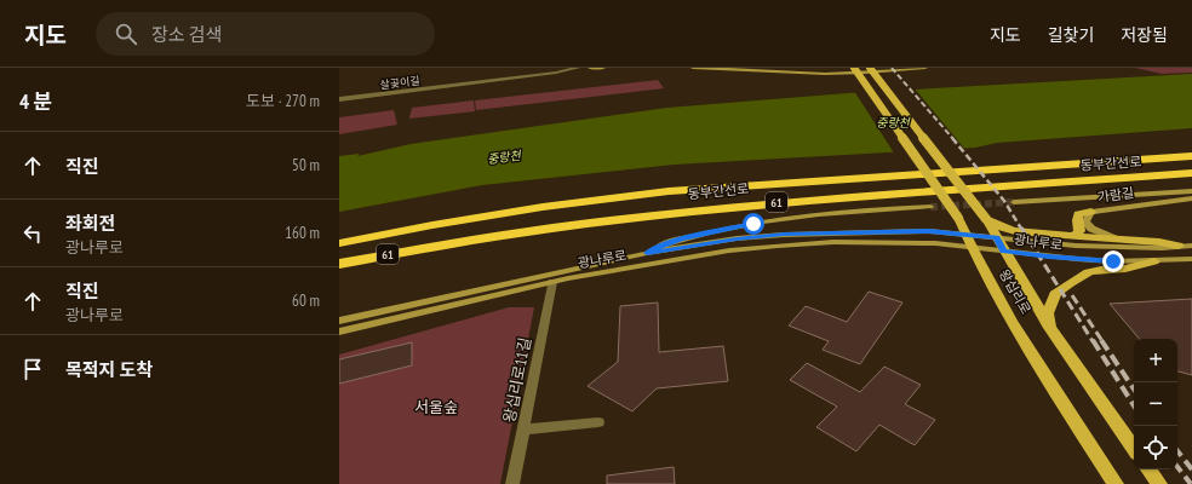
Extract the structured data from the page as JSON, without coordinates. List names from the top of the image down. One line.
{"streets":{"highway":["동부간선로","61"],"main road":["가람길","광나루로","왕십리로"],"street":["살곶이길","왕십리로11길"]},"crossings":[["광나루로","왕십리로"],["광나루로","왕십리로11길"]],"water":["중랑천"],"parks":["서울숲"],"page":{"header":"지도","search":"장소 검색","nav":["지도","길찾기","저장됨"],"heading":["4 분","도보 · 270 m"],"list":[["직진","50 m"],["좌회전","광나루로","160 m"],["직진","광나루로","60 m"],"목적지 도착"],"map_buttons":["+","−"]}}
